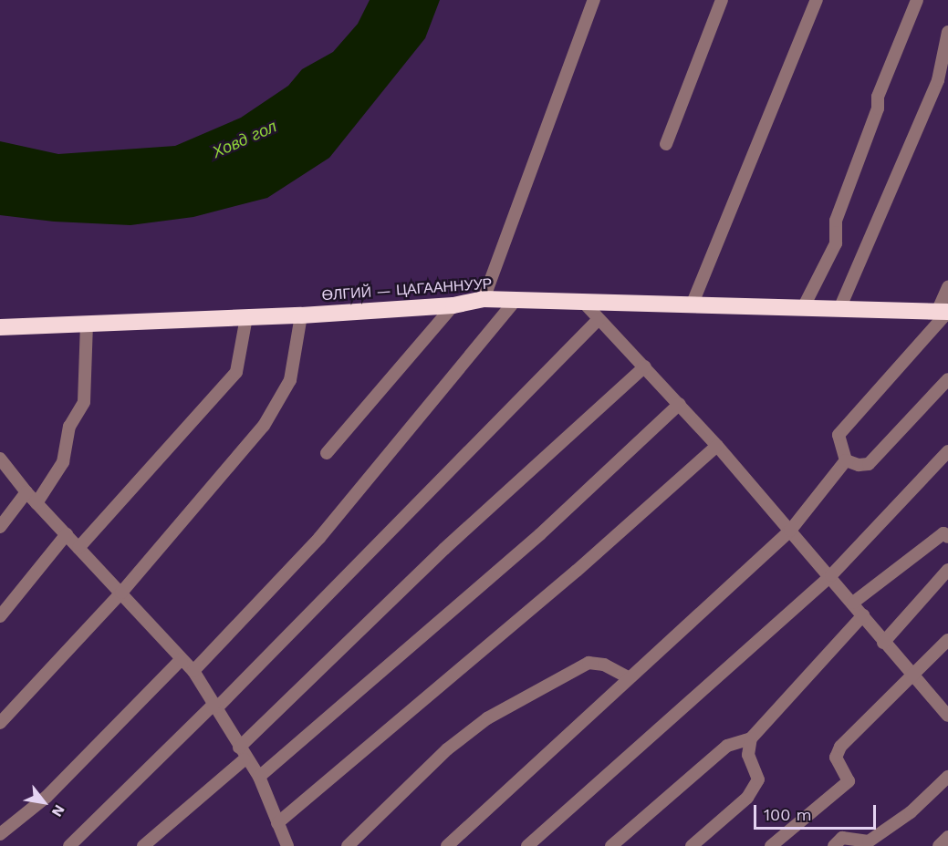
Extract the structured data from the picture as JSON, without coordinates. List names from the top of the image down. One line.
{"streets":{"highway":["ӨЛГИЙ — ЦАГААННУУР"]},"water":["Ховд гол"],"scale_bar":"100 m","north":"bottom right"}
